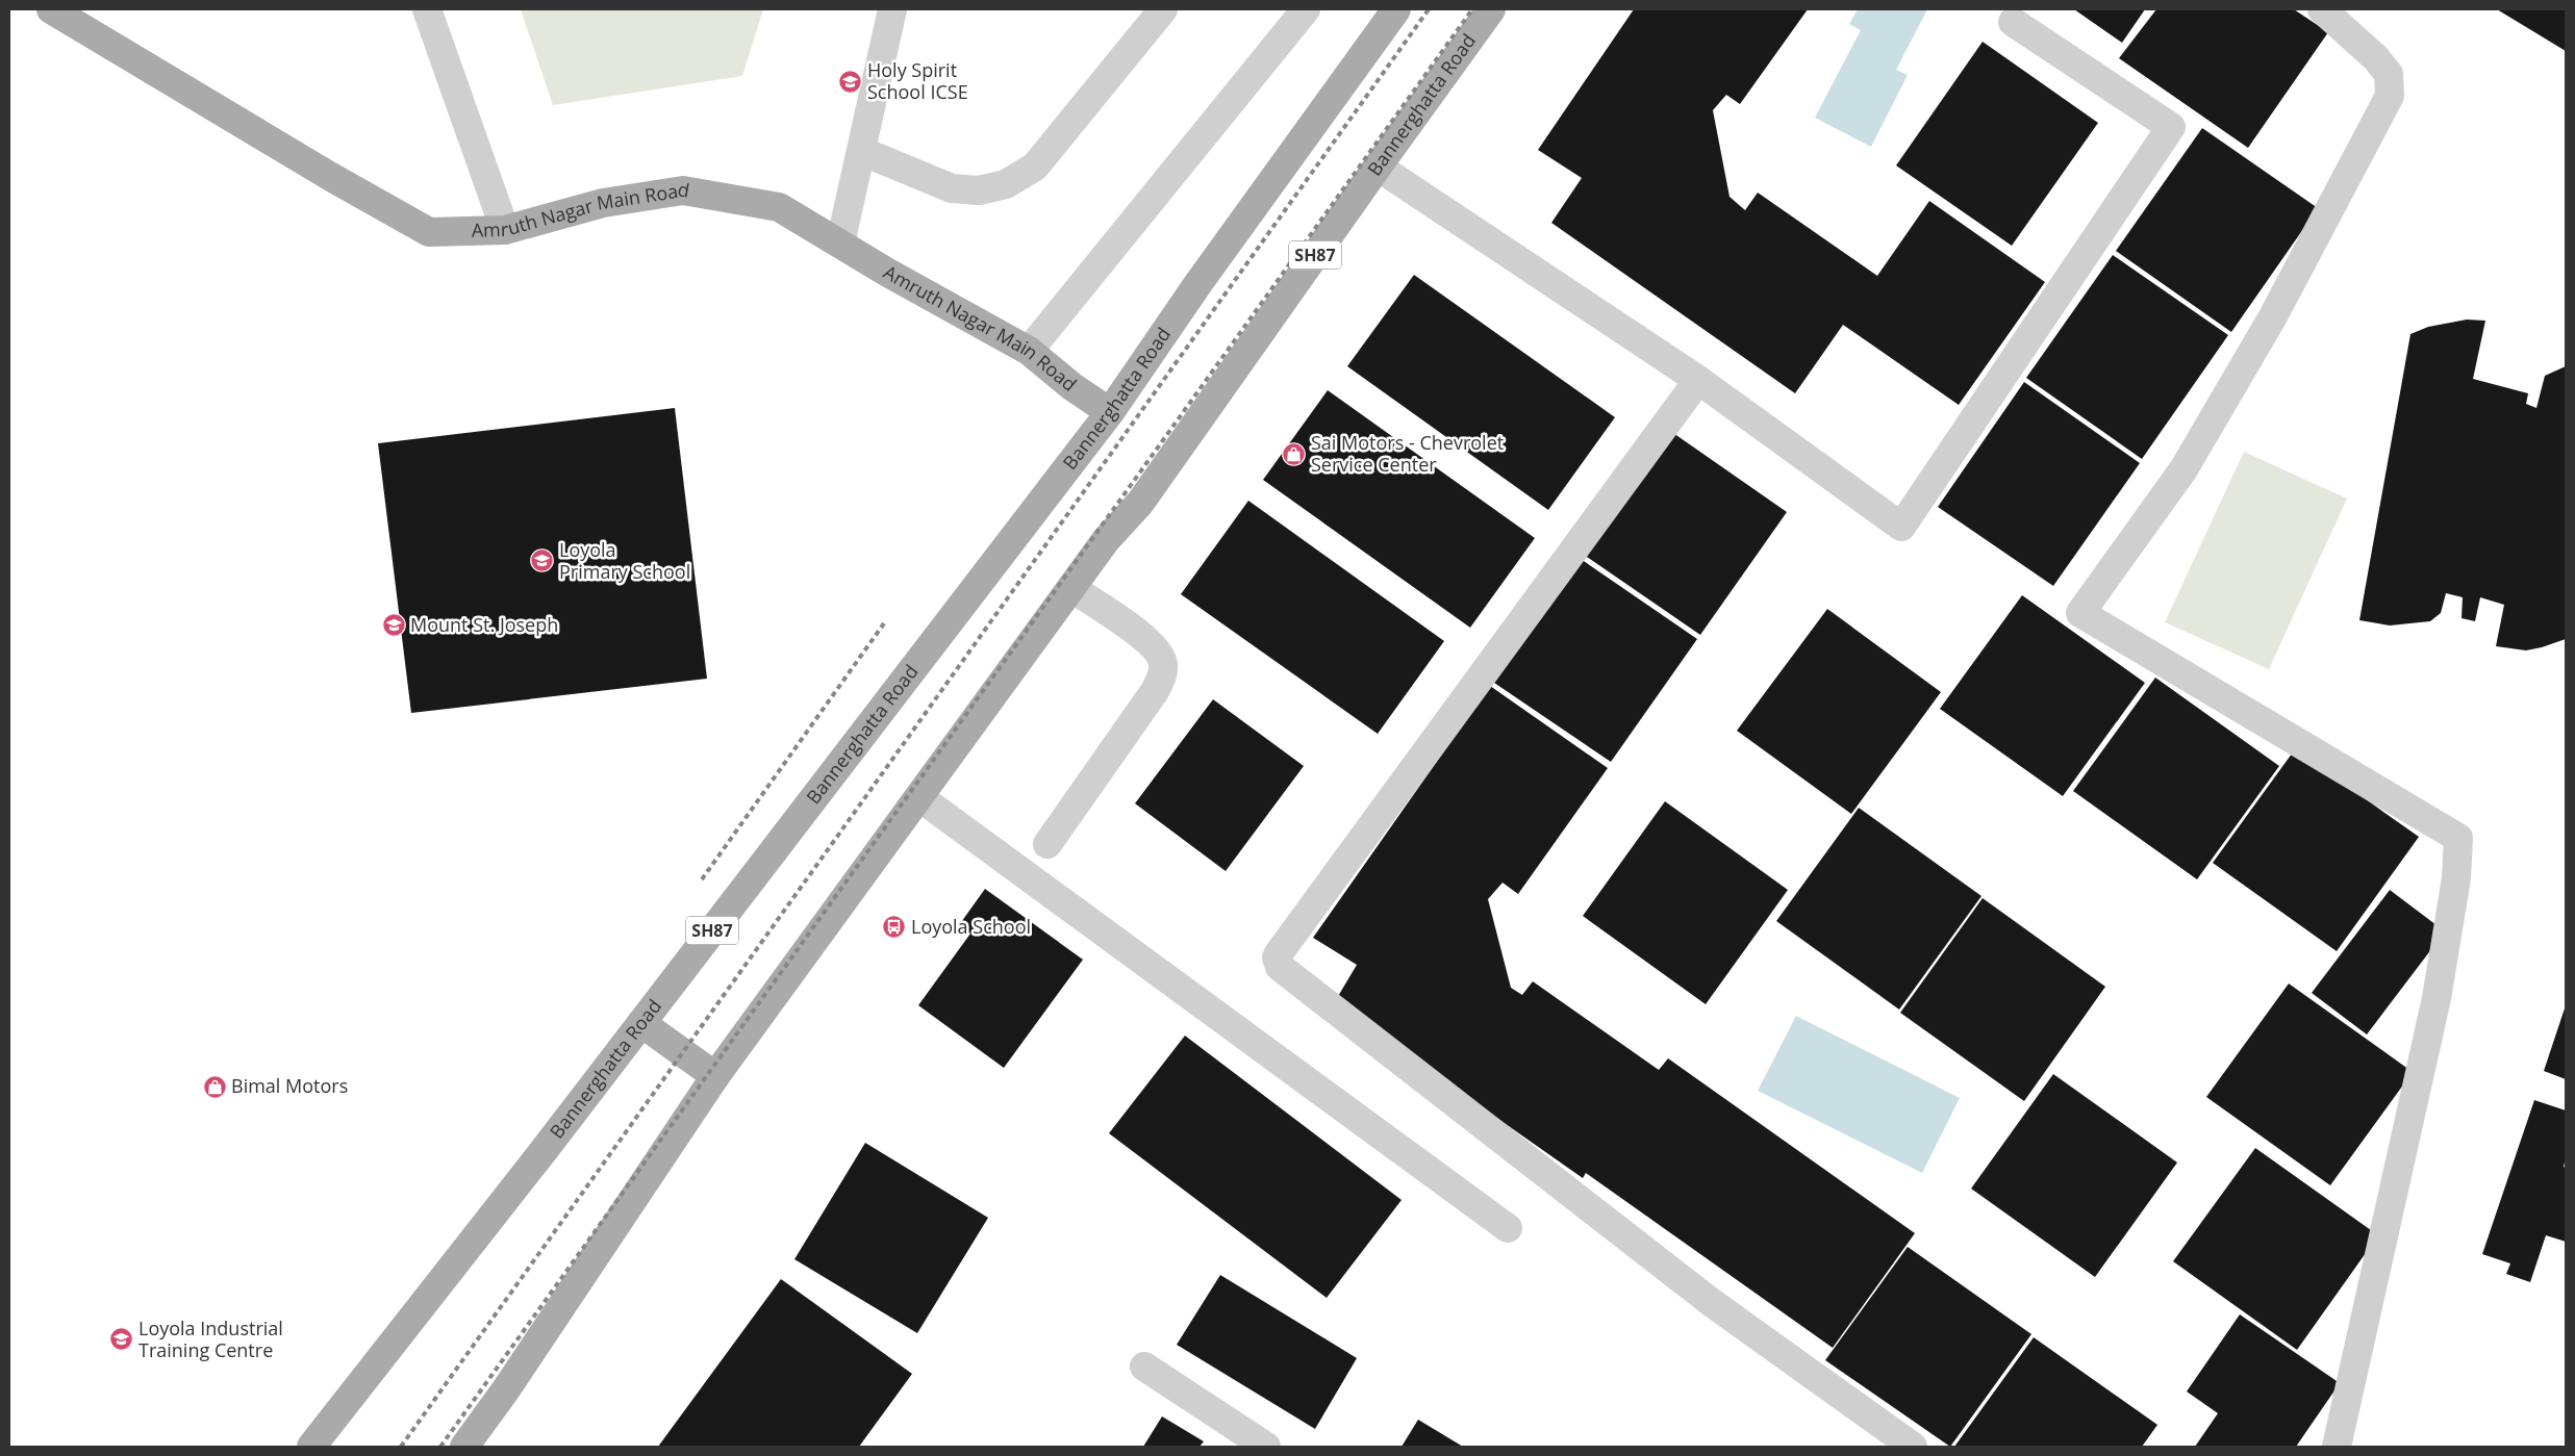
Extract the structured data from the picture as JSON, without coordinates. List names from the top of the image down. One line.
{"streets":{"main road":["Bannerghatta Road","Amruth Nagar Main Road","SH87"]},"crossings":[["Bannerghatta Road","Amruth Nagar Main Road"]],"places":{"school or university":["Holy Spirit School ICSE","Loyola Primary School","Mount St. Joseph","Loyola Industrial Training Centre"],"shop":["Sai Motors - Chevrolet Service Center","Bimal Motors"],"bus stop":["Loyola School"]}}
